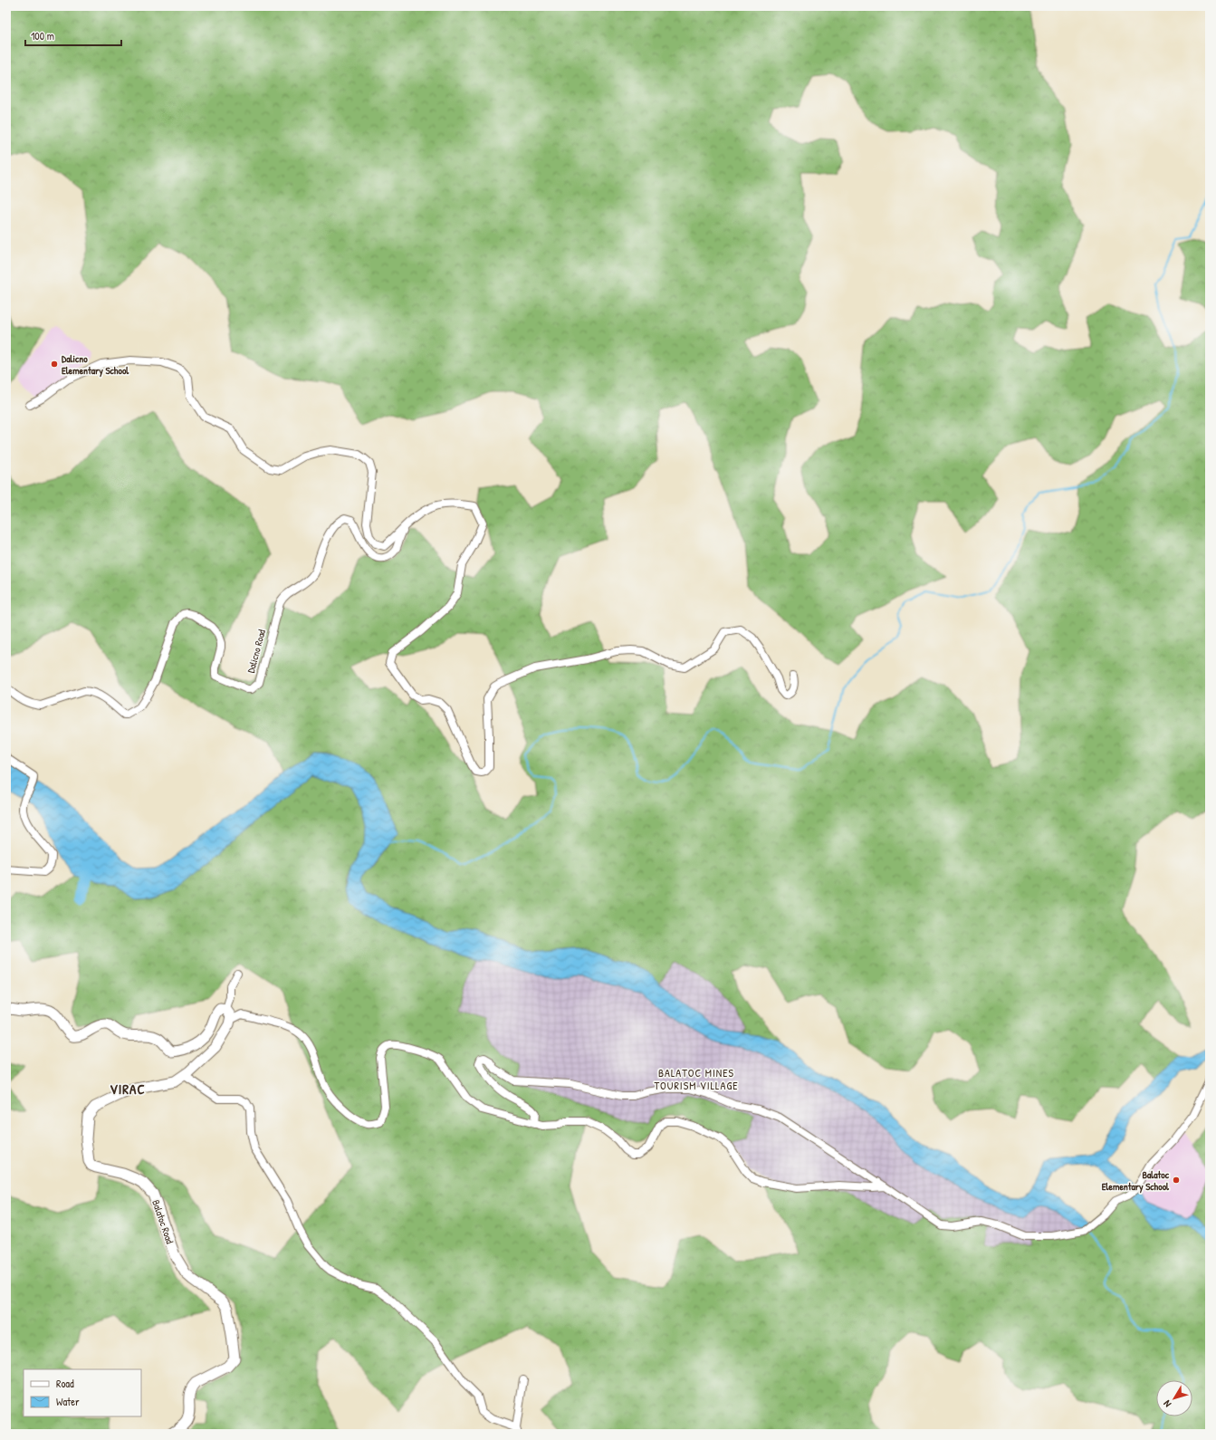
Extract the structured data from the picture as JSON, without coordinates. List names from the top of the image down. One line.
{"streets":{"main road":["Balatoc Road"],"street":["Dalicno Road"]},"districts":["BALATOC MINES TOURISM VILLAGE","VIRAC"],"places":["Dalicno Elementary School","Balatoc Elementary School"],"legend":["Road","Water"],"scale_bar":"100 m","north":"bottom left"}
